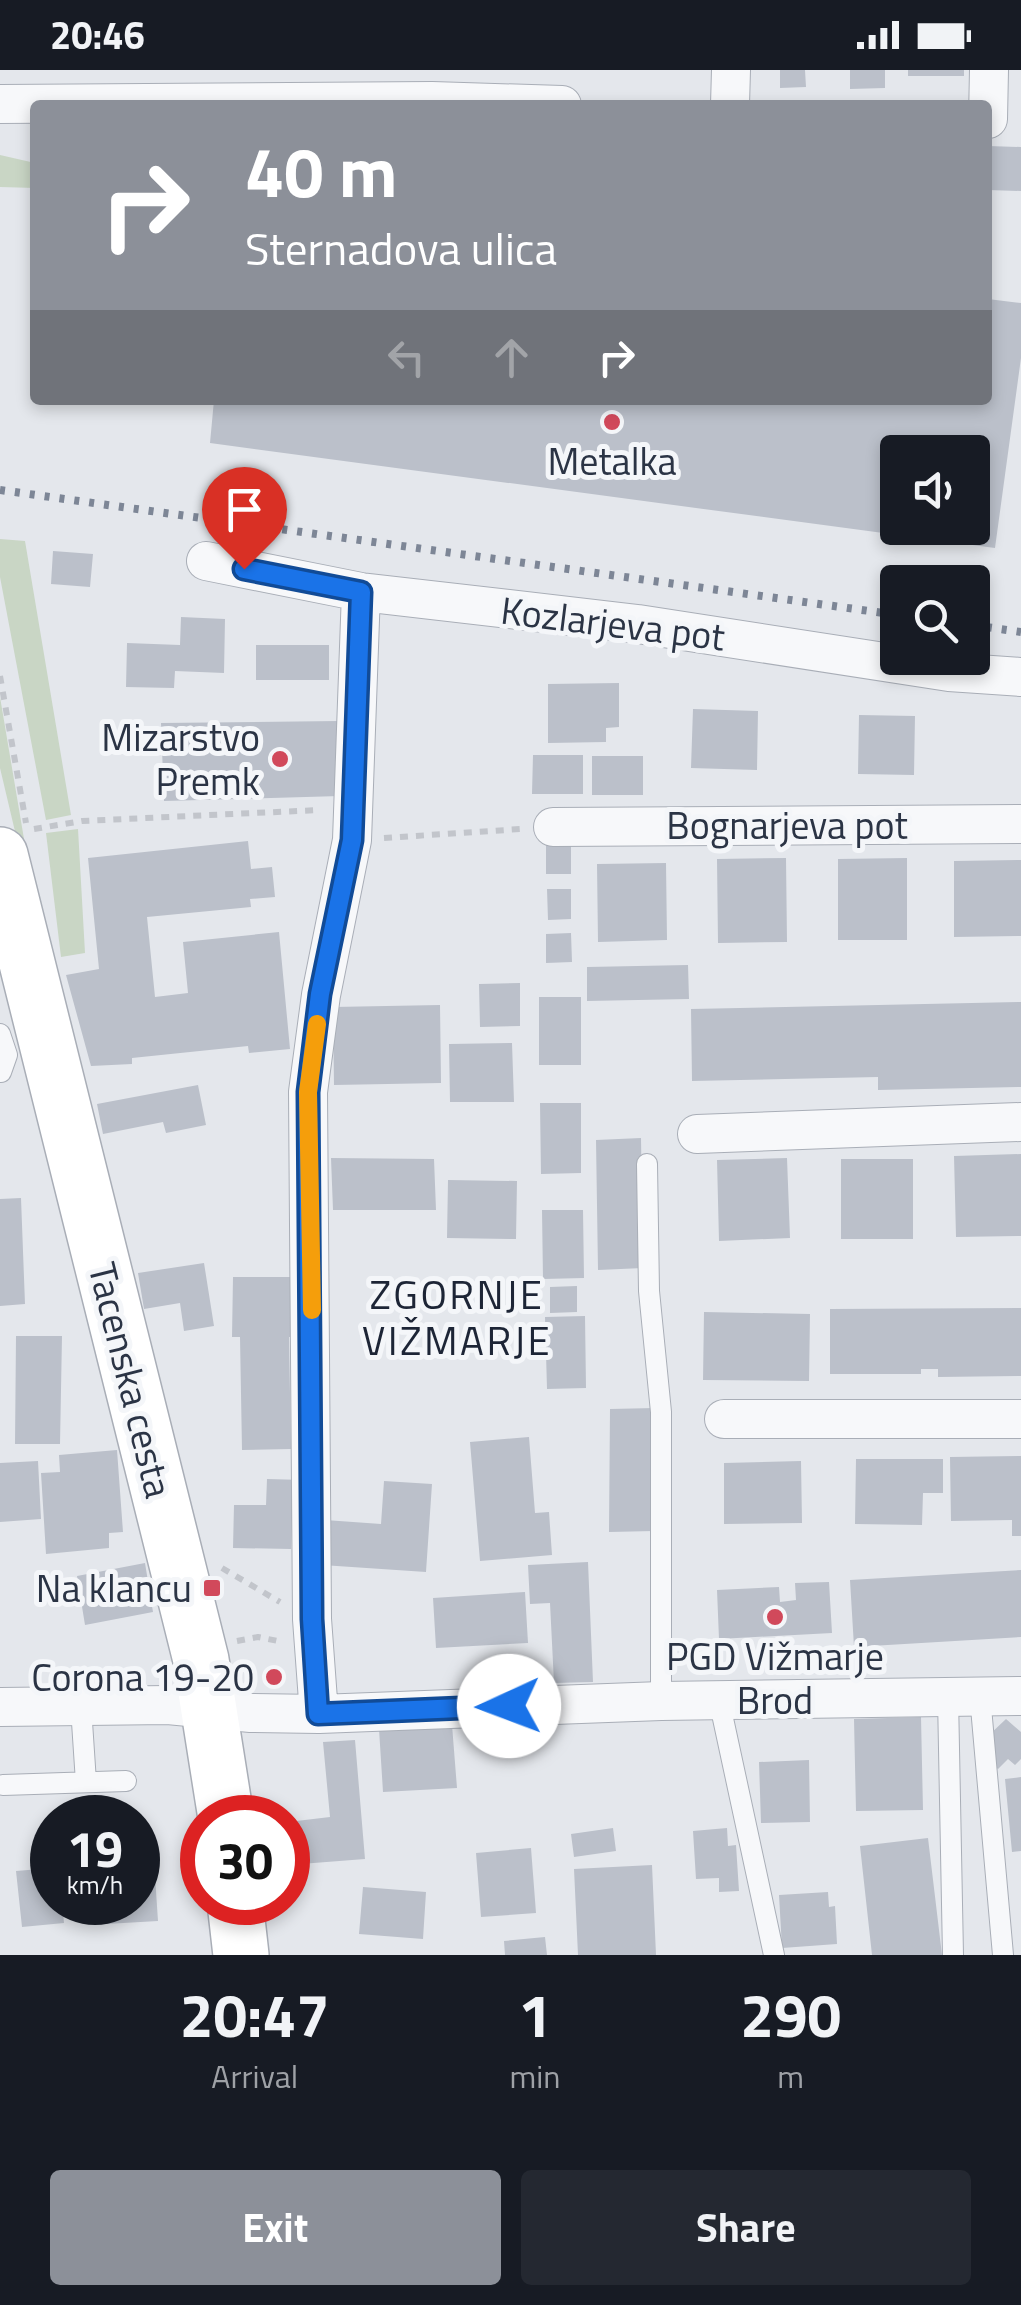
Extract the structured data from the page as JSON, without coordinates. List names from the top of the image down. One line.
{"streets":{"main road":["Tacenska cesta"],"street":["Kozlarjeva pot","Bognarjeva pot"]},"districts":["ZGORNJE VIŽMARJE"],"places":{"other":["Metalka","Mizarstvo Premk","PGD Vižmarje Brod","Corona 19-20"],"transit":["Na klancu"]},"page":{"status":"20:46","turn":["40 m","Sternadova ulica"],"speed":"19 km/h","limit":"30","eta":["20:47","Arrival","1","min","290","m"],"buttons":["Exit","Share"]}}
